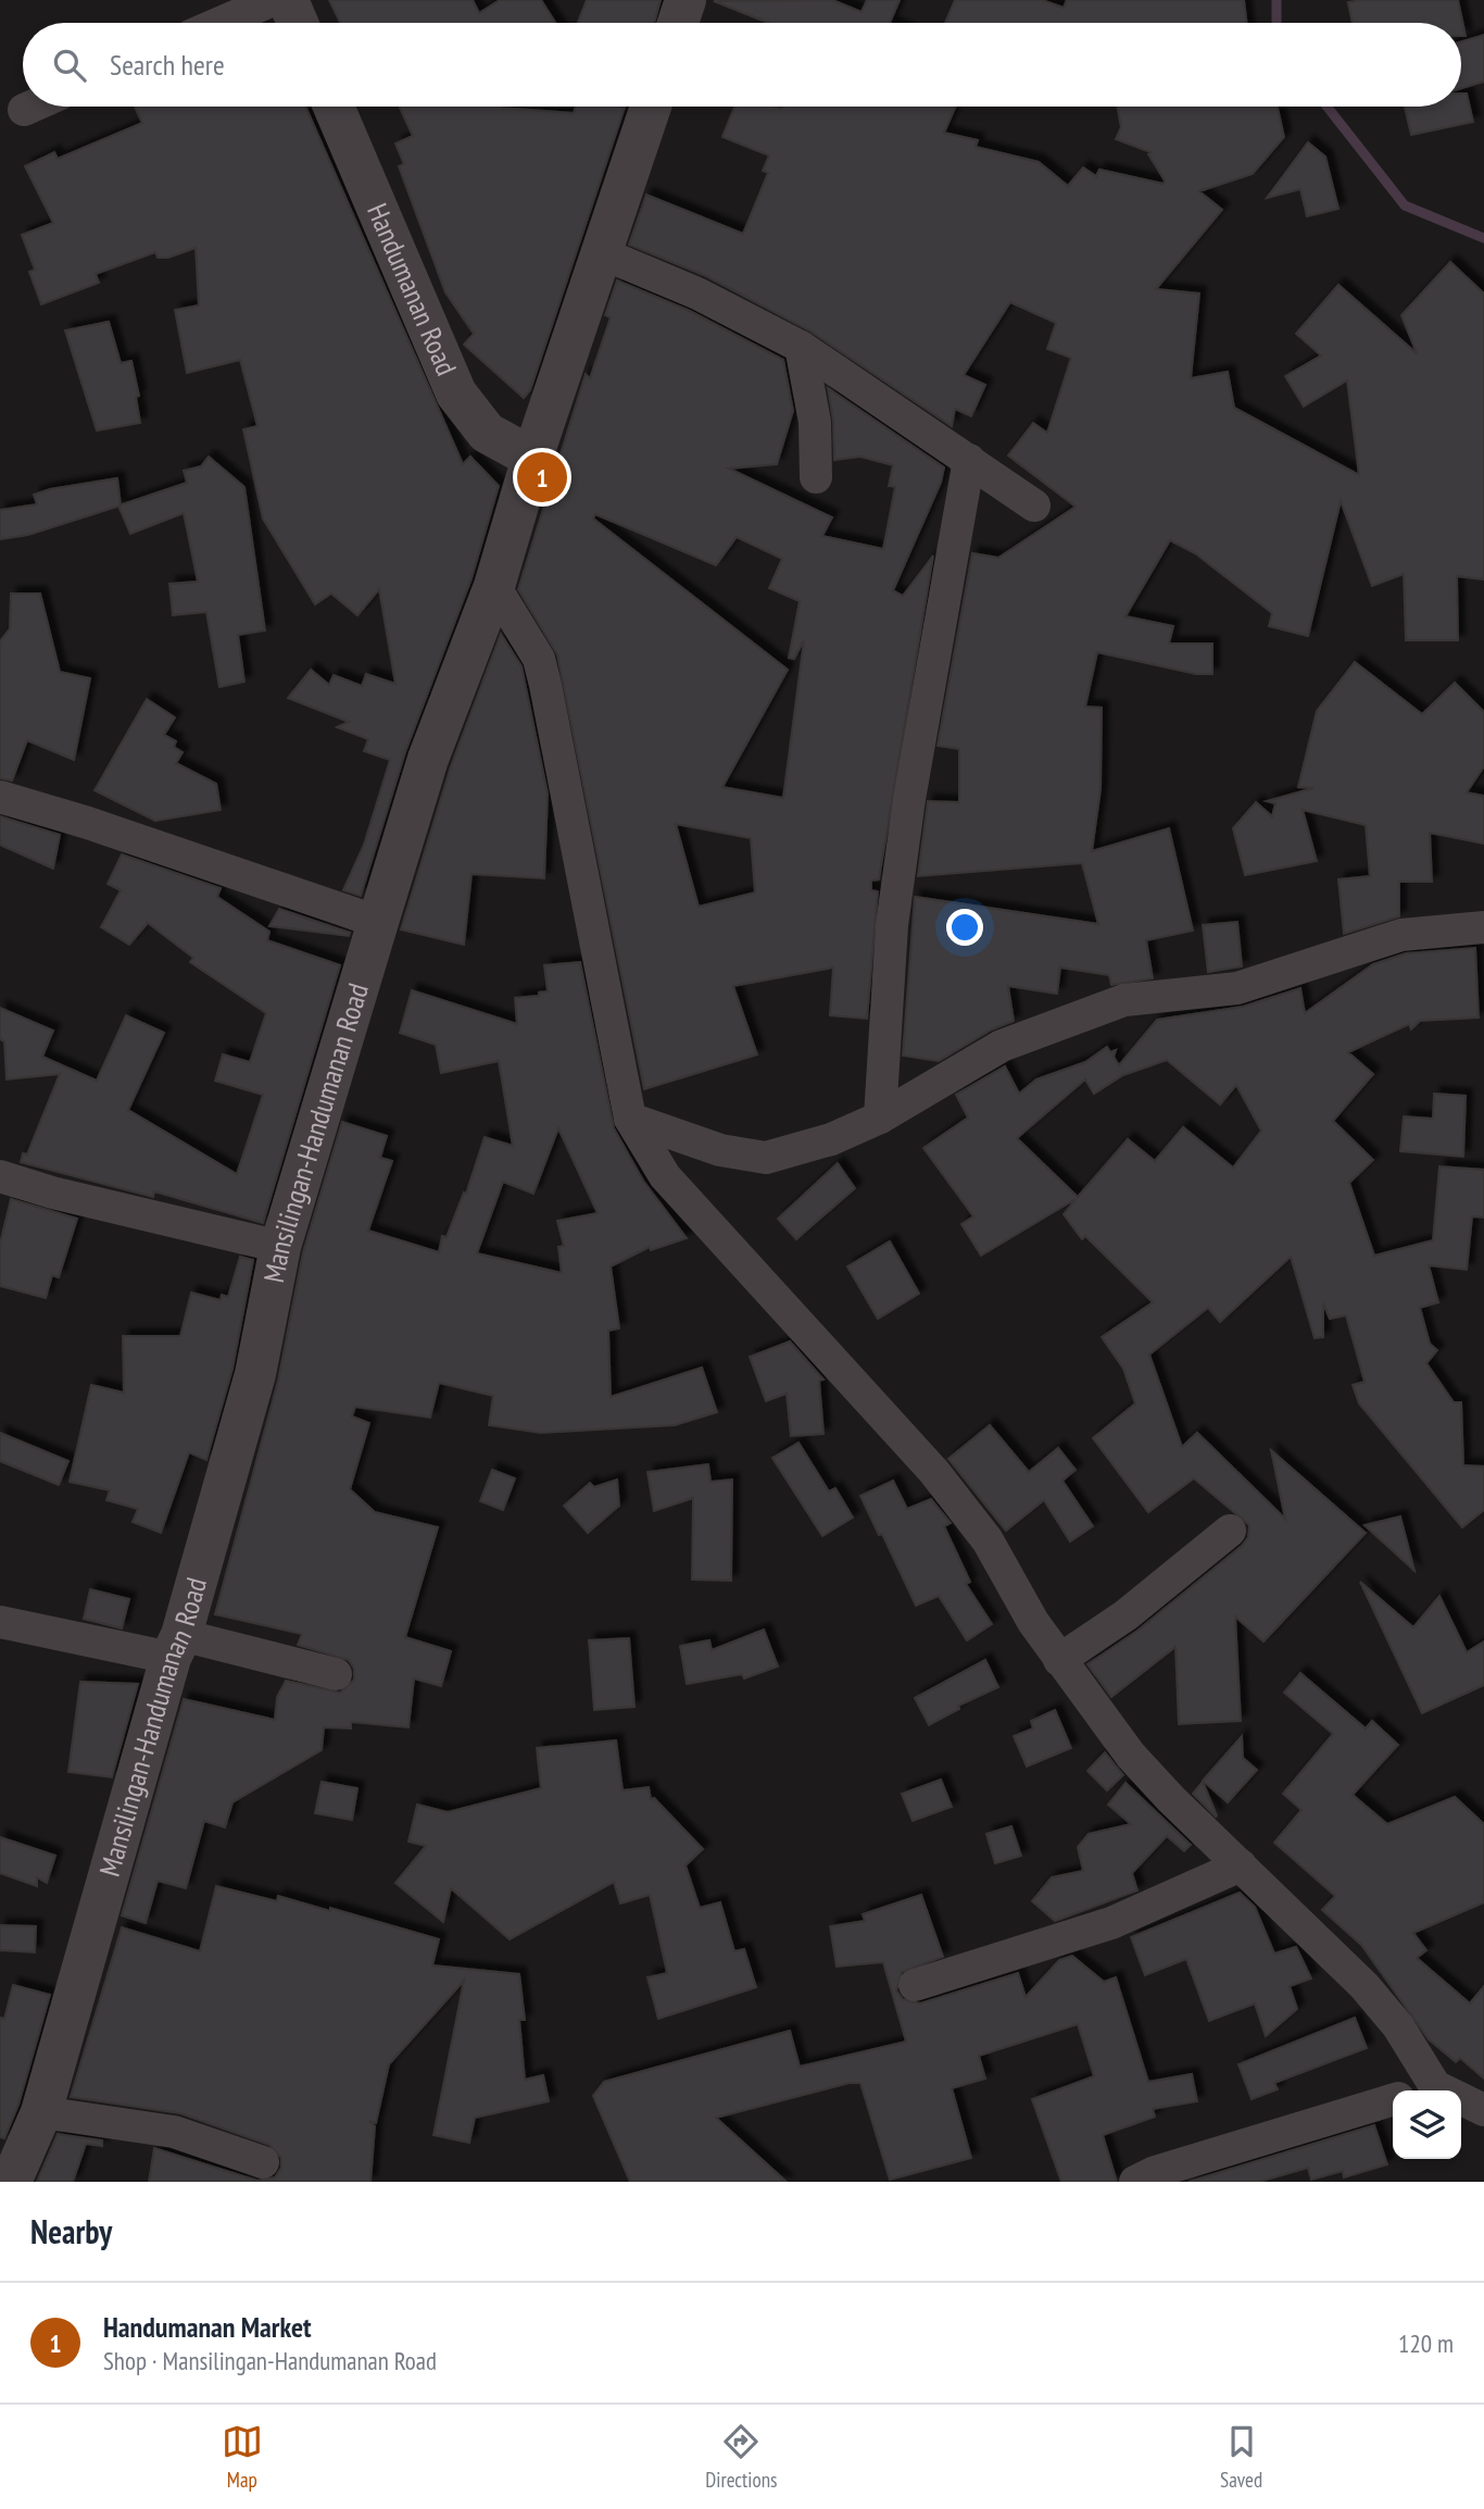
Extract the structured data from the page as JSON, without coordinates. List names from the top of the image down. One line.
{"streets":{"street":["Handumanan Road","Mansilingan-Handumanan Road"]},"crossings":[["Handumanan Road","Mansilingan-Handumanan Road"]],"page":{"search":"Search here","pins":"1","heading":"Nearby","list":[{"mark":"1","name":"Handumanan Market","note":"Shop · Mansilingan-Handumanan Road","value":"120 m"}],"nav":["Map","Directions","Saved"]}}
